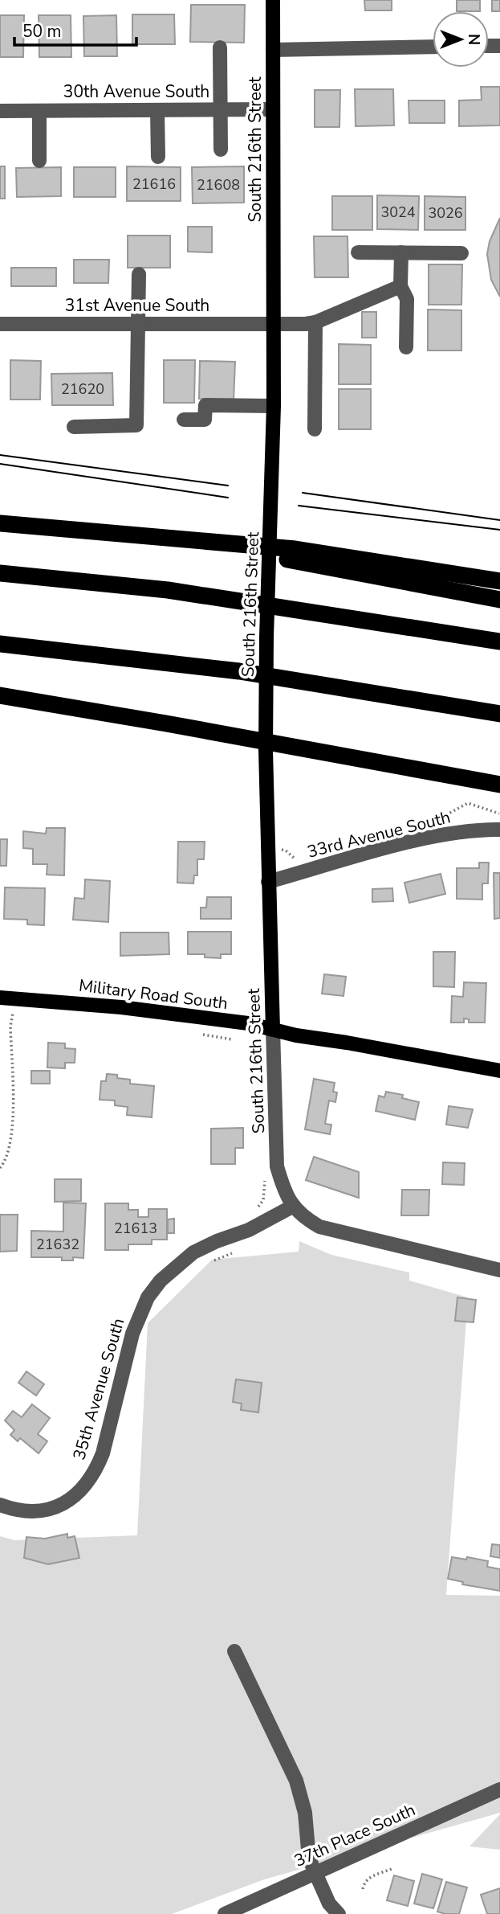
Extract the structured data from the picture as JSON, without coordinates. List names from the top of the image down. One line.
{"streets":{"main road":["South 216th Street","Military Road South"],"street":["30th Avenue South","31st Avenue South","33rd Avenue South","35th Avenue South","37th Place South"]},"crossings":[["30th Avenue South","South 216th Street"],["South 216th Street","31st Avenue South"],["South 216th Street","33rd Avenue South"],["South 216th Street","Military Road South"],["South 216th Street","35th Avenue South"]],"house_numbers":["21616","21608","3024","3026","21620","21613","21632"],"scale_bar":"50 m","north":"right"}
